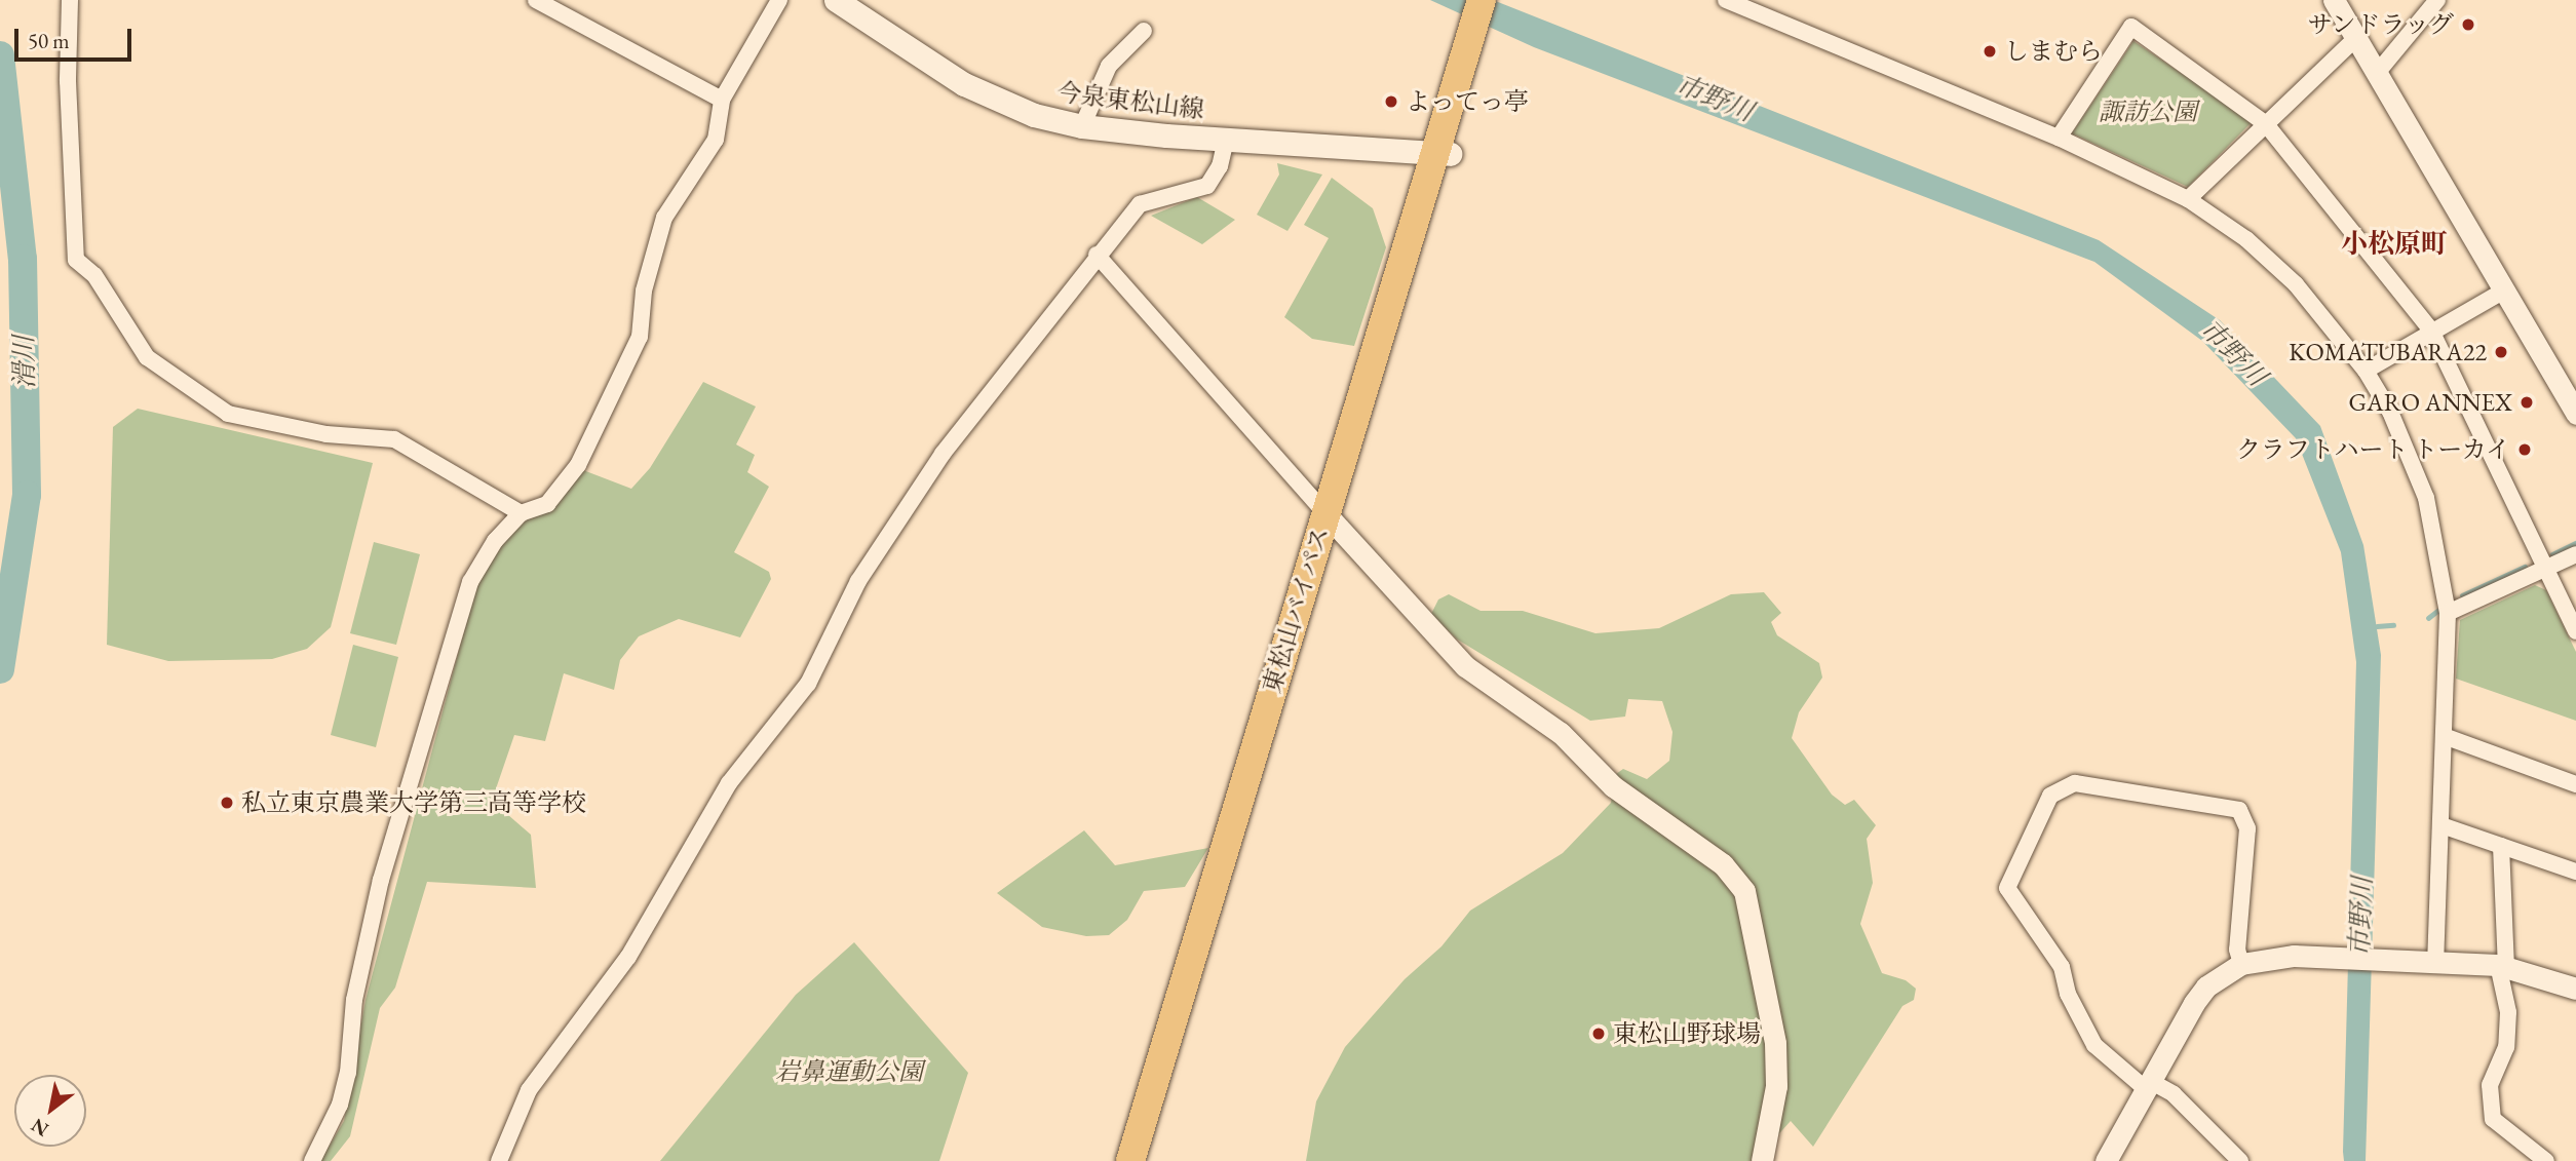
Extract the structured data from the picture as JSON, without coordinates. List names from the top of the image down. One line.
{"streets":{"highway":["東松山バイパス"],"main road":["今泉東松山線"]},"crossings":[["今泉東松山線","東松山バイパス"]],"districts":["小松原町"],"water":["市野川","滑川"],"parks":["諏訪公園","岩鼻運動公園"],"places":["サンドラッグ","しまむら","よってっ亭","KOMATUBARA22","GARO ANNEX","クラフトハート トーカイ","私立東京農業大学第三高等学校","東松山野球場"],"scale_bar":"50 m","north":"bottom left"}
